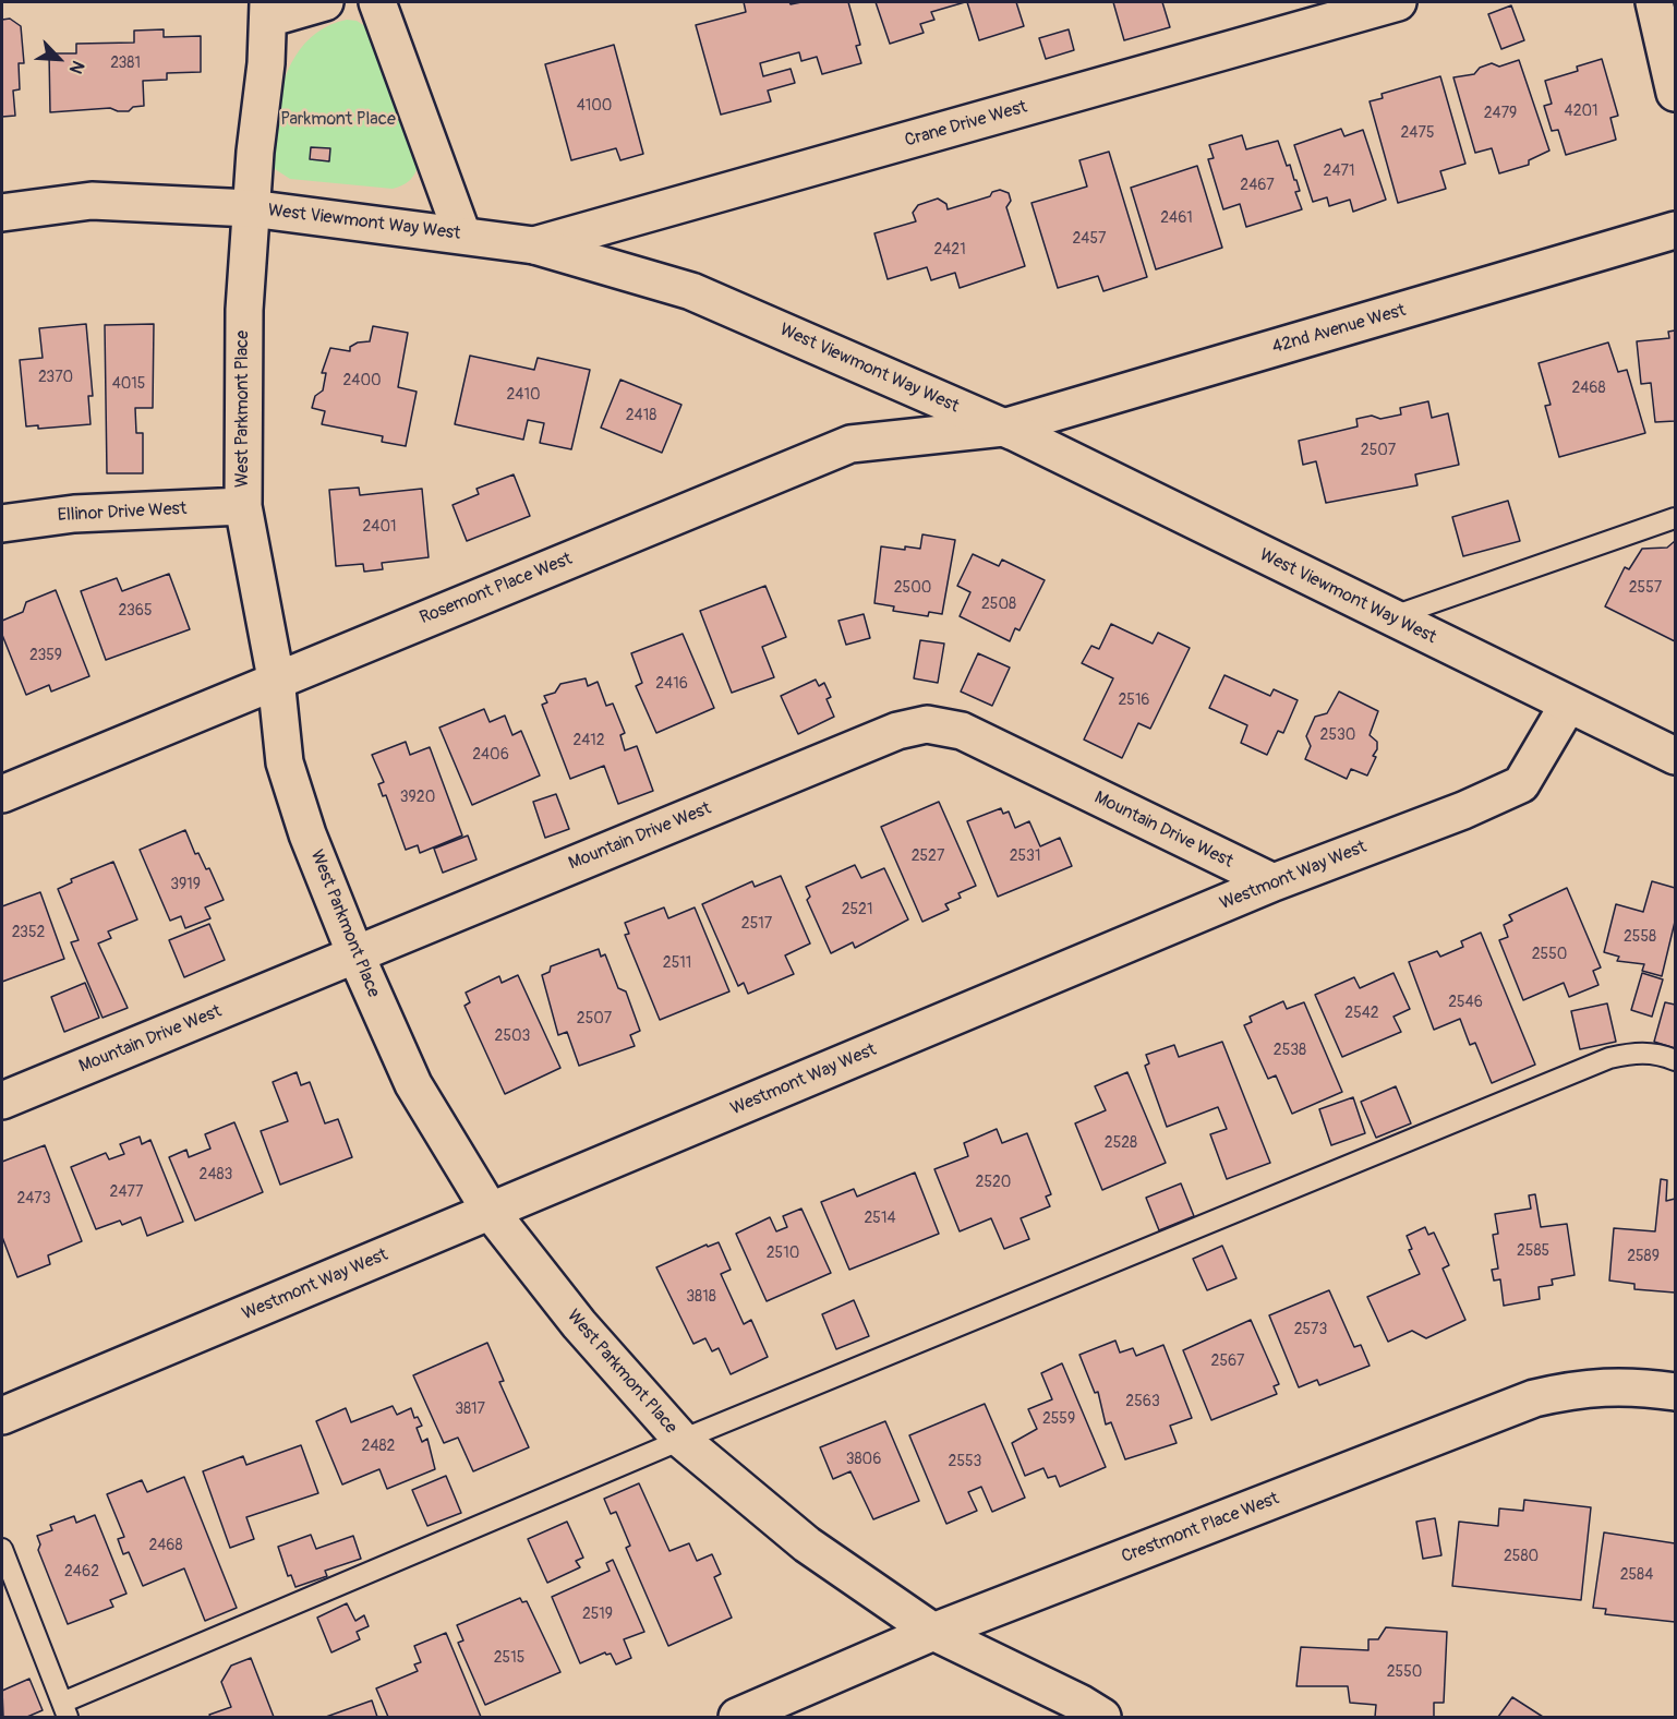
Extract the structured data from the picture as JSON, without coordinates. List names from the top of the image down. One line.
{"streets":{"street":["Crane Drive West","West Viewmont Way West","42nd Avenue West","West Parkmont Place","Ellinor Drive West","Rosemont Place West","Mountain Drive West","Westmont Way West","Crestmont Place West"]},"crossings":[["Crane Drive West","West Viewmont Way West"],["West Viewmont Way West","42nd Avenue West"],["West Viewmont Way West","West Parkmont Place"],["West Viewmont Way West","Rosemont Place West"],["West Viewmont Way West","Westmont Way West"],["42nd Avenue West","Rosemont Place West"],["West Parkmont Place","Ellinor Drive West"],["West Parkmont Place","Rosemont Place West"],["West Parkmont Place","Mountain Drive West"],["West Parkmont Place","Westmont Way West"],["West Parkmont Place","Crestmont Place West"],["Mountain Drive West","Westmont Way West"]],"parks":["Parkmont Place"],"house_numbers":["2381","4100","4201","2479","2475","2471","2467","2461","2457","2421","2370","2400","4015","2468","2410","2418","2507","2401","2500","2557","2508","2365","2359","2416","2516","2530","2412","2406","3920","2527","2531","3919","2521","2517","2352","2558","2550","2511","2546","2542","2507","2503","2538","2528","2483","2520","2477","2473","2514","2585","2510","2589","3818","2573","2567","2563","3817","2559","2482","3806","2553","2468","2580","2462","2584","2519","2515","2550"],"north":"bottom right"}
